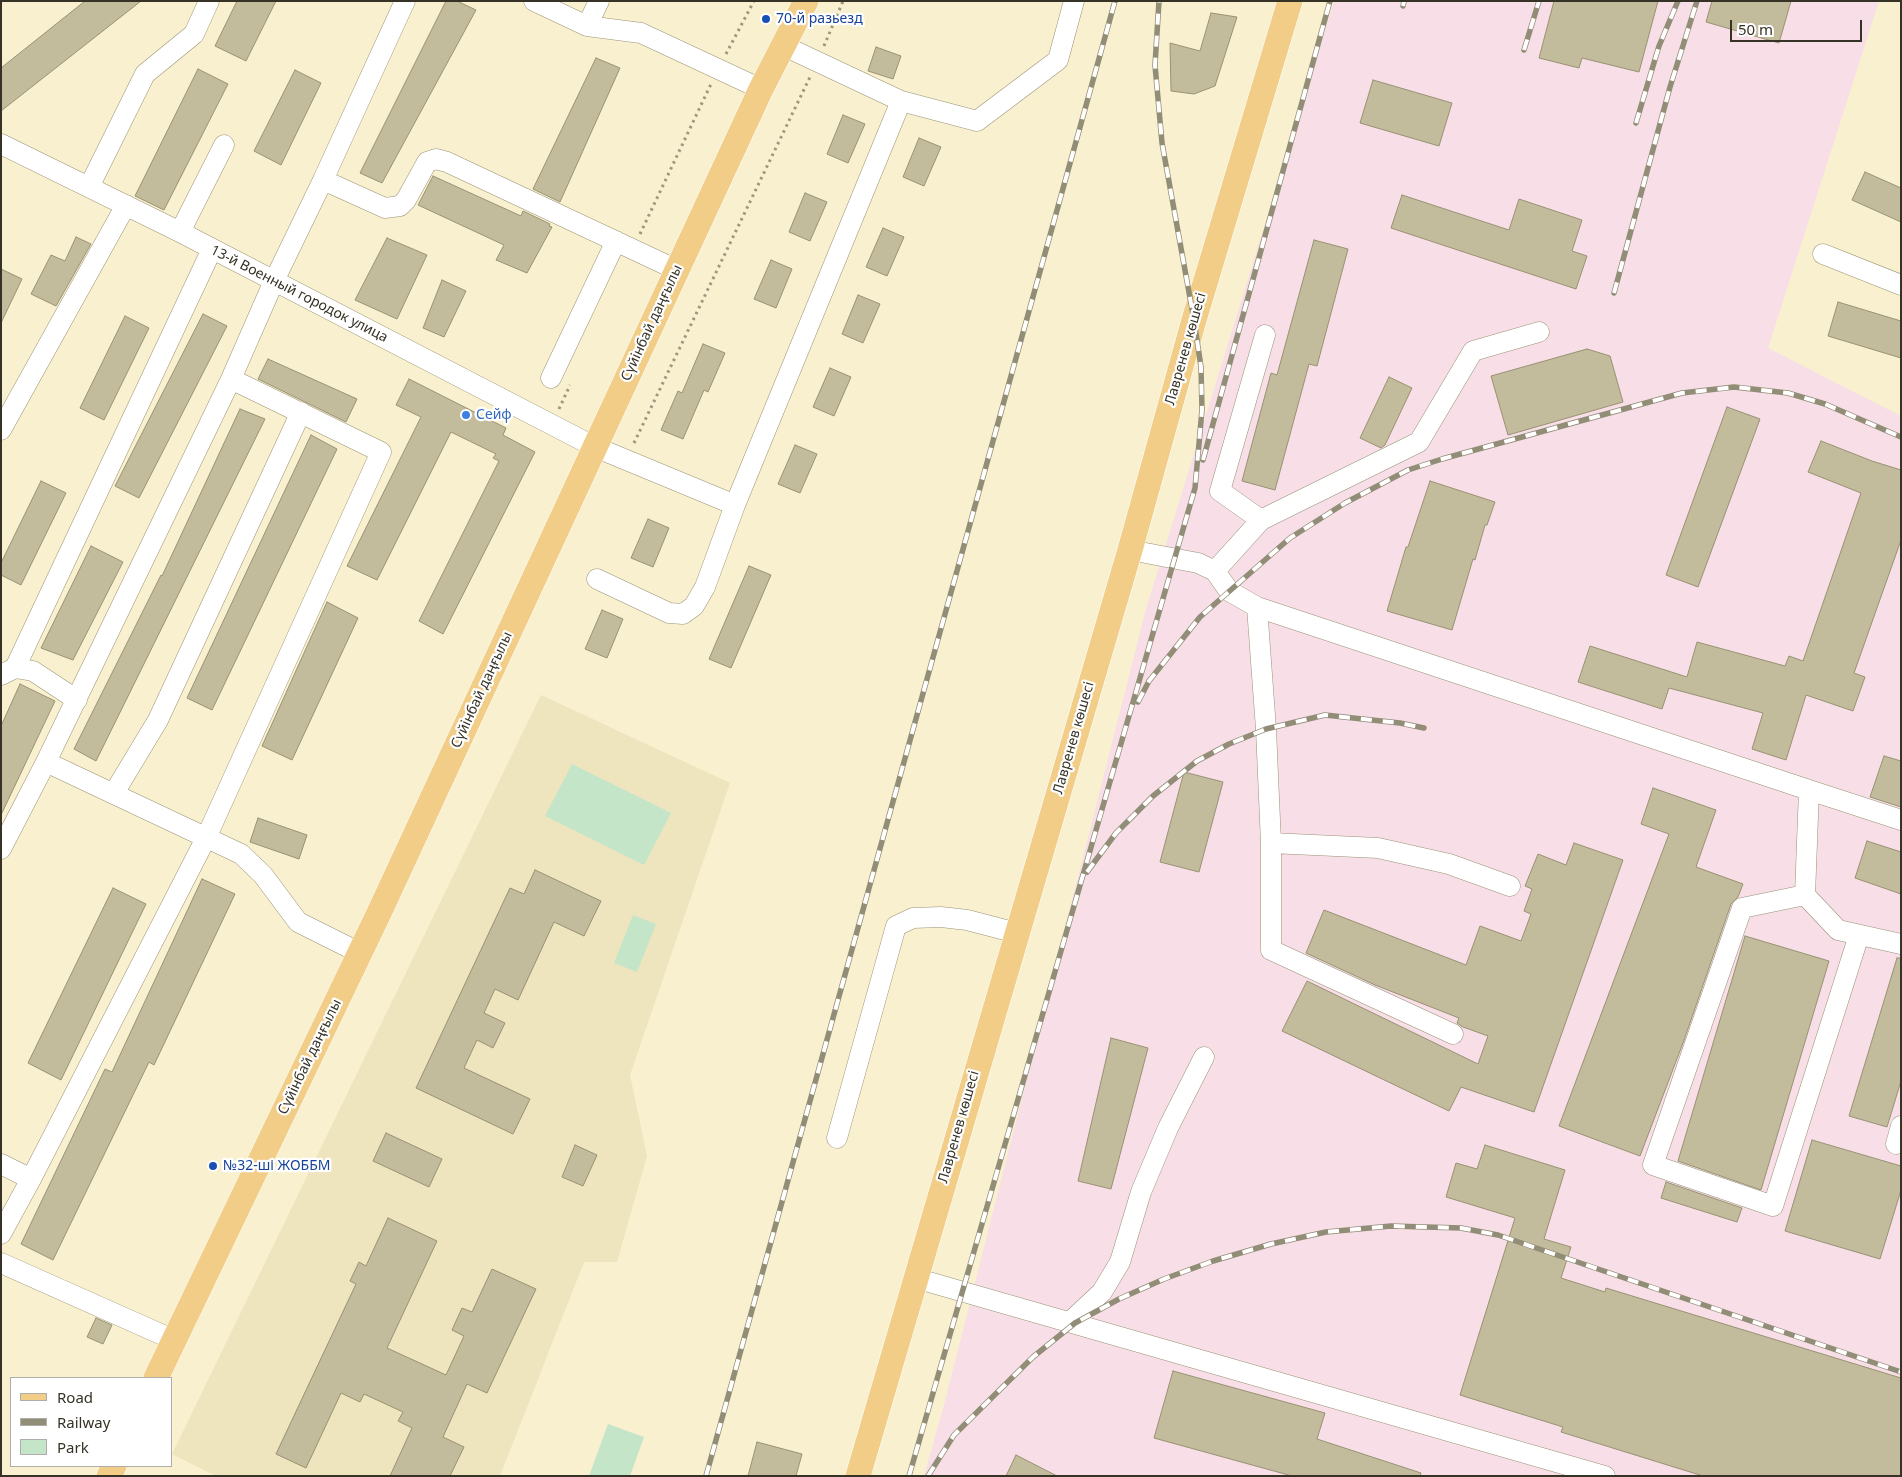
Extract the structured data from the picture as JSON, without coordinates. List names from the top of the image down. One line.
{"streets":{"main road":["Сүйінбай даңғылы","Лавренев көшесі"],"street":["13-й Военный городок улица"]},"crossings":[["13-й Военный городок улица","Сүйінбай даңғылы"]],"places":["70-й разьезд","Сейф","№32-ші ЖОББМ"],"legend":["Road","Railway","Park"],"scale_bar":"50 m"}
